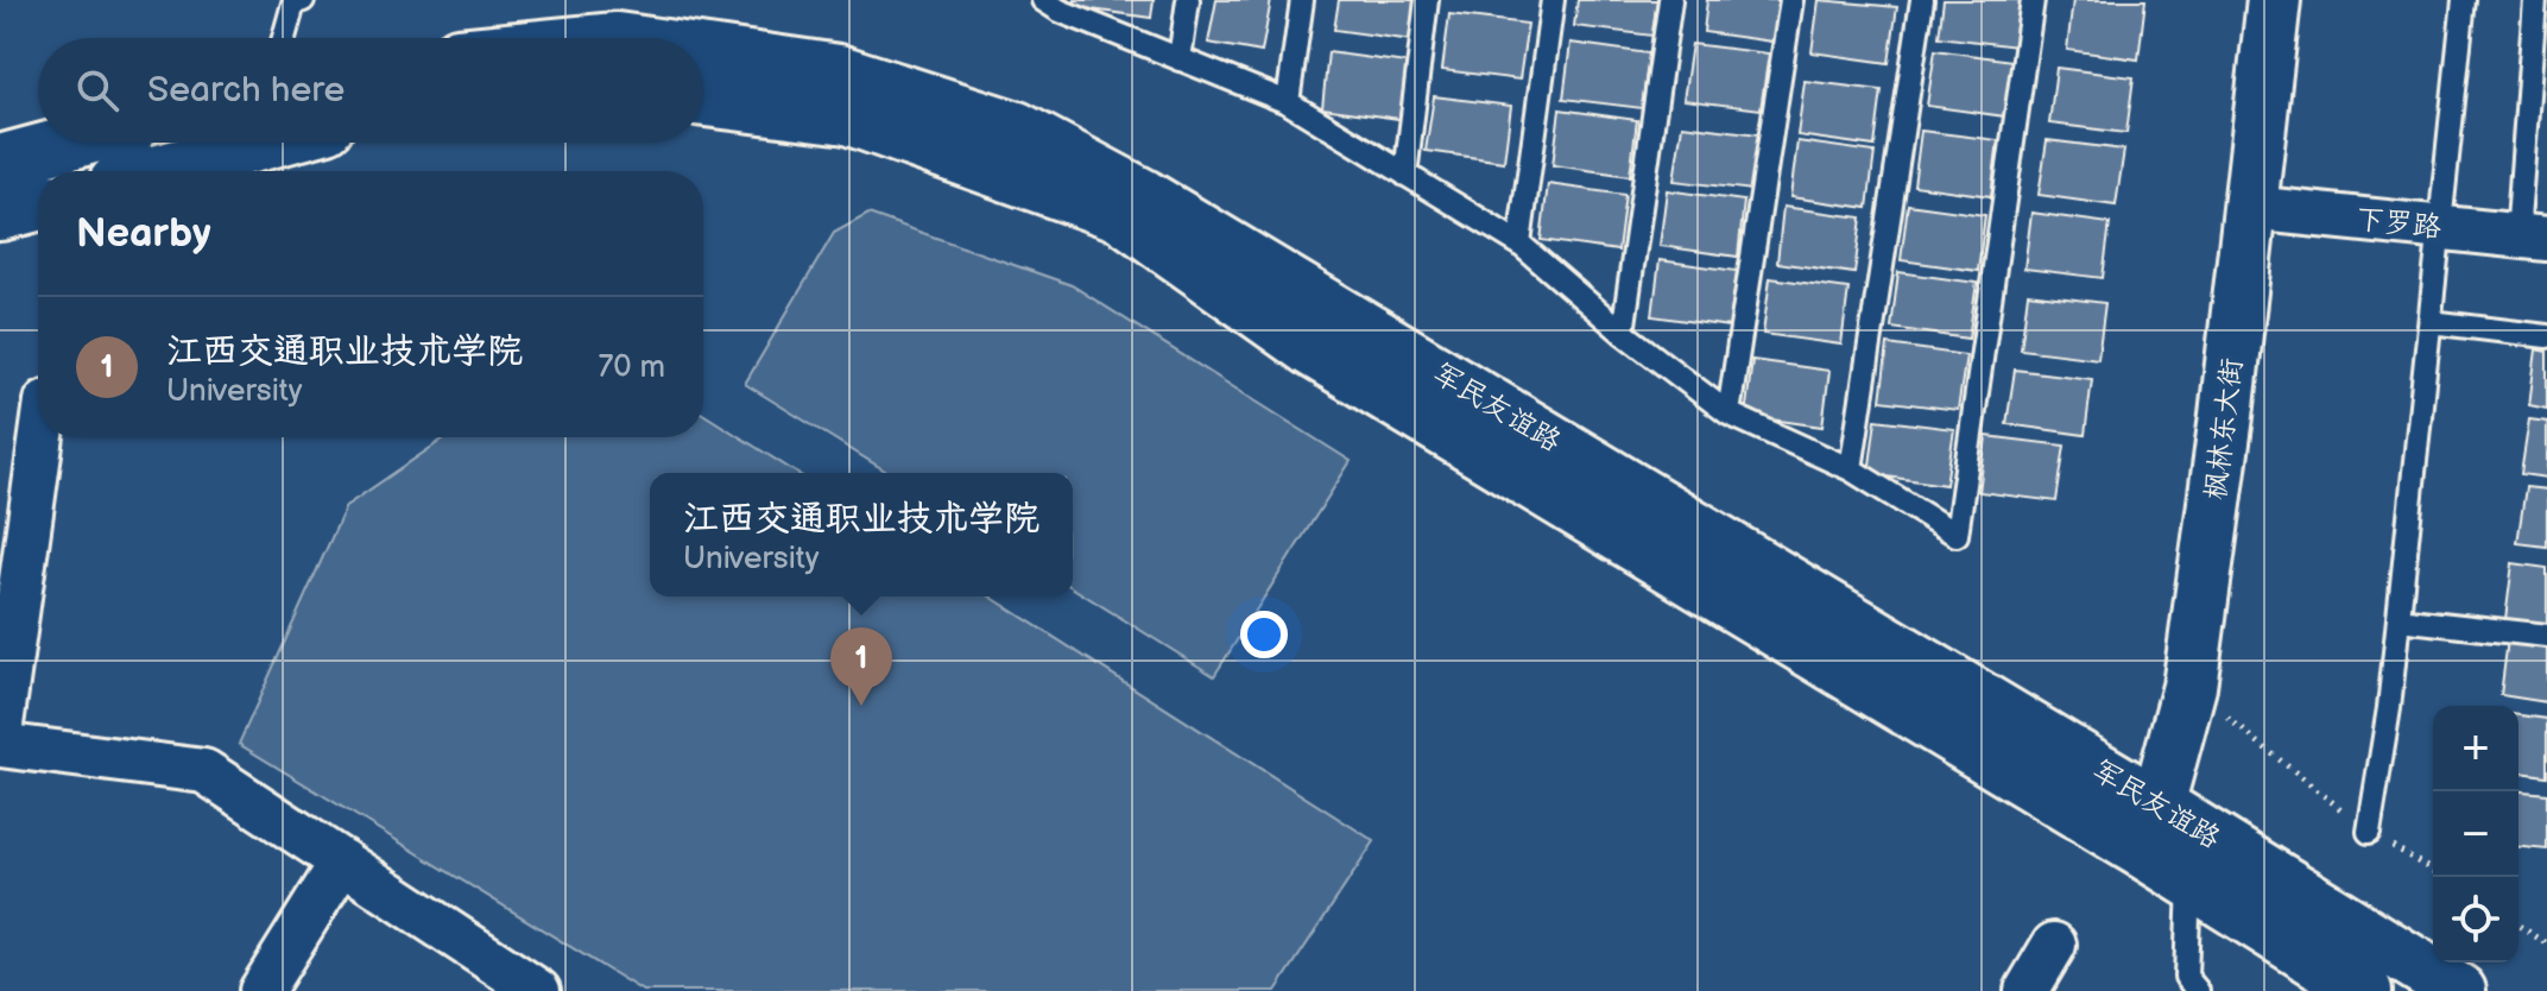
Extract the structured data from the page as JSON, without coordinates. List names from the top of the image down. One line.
{"streets":{"street":["下罗路","军民友谊路","枫林东大街"]},"crossings":[["下罗路","枫林东大街"],["军民友谊路","枫林东大街"]],"page":{"search":"Search here","heading":"Nearby","list":[{"mark":"1","name":"江西交通职业技术学院","note":"University","value":"70 m"}],"popup":["江西交通职业技术学院","University"],"pins":"1","map_buttons":["+","−"]}}
